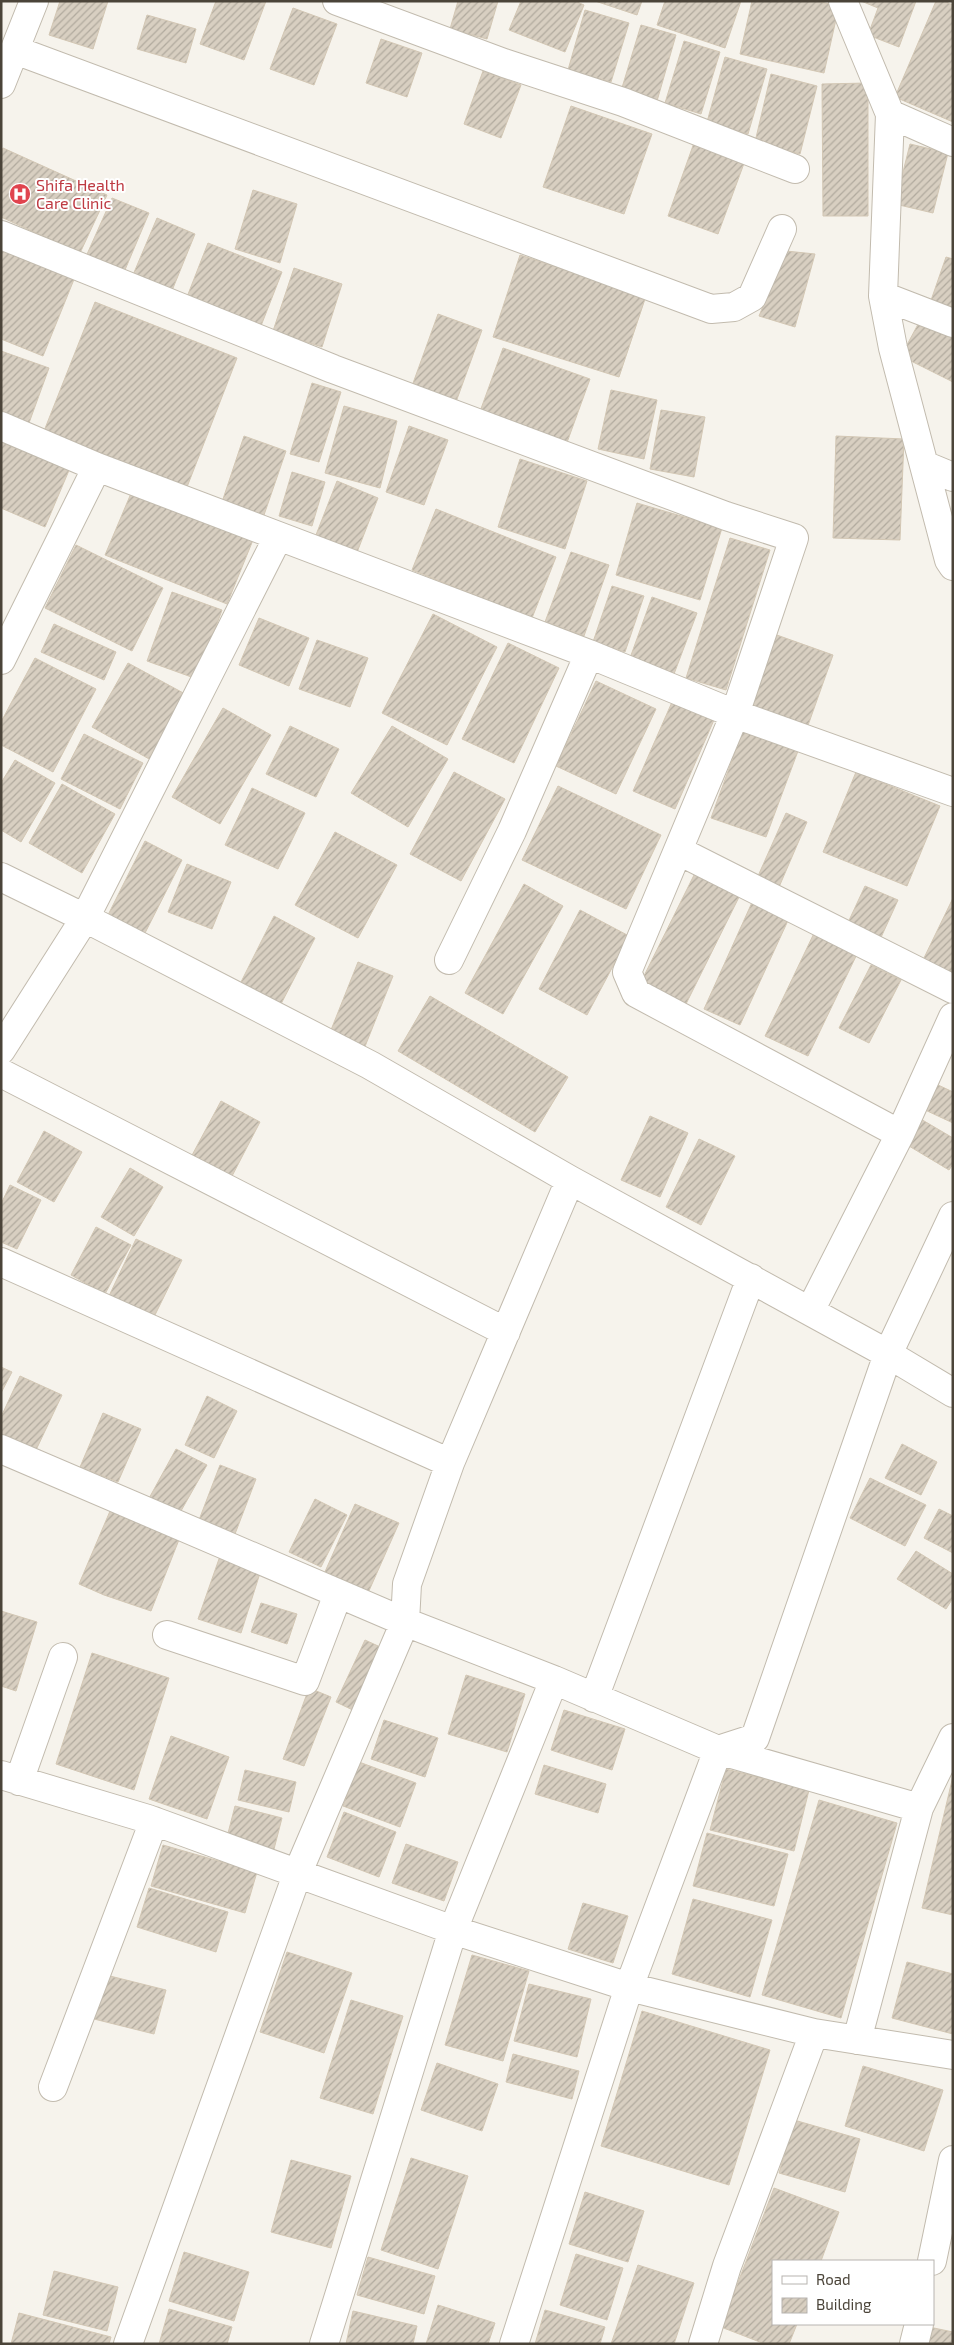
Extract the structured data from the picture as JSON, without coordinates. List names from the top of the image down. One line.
{"places":{"hospital":["Shifa Health Care Clinic"]},"legend":["Road","Building"]}
